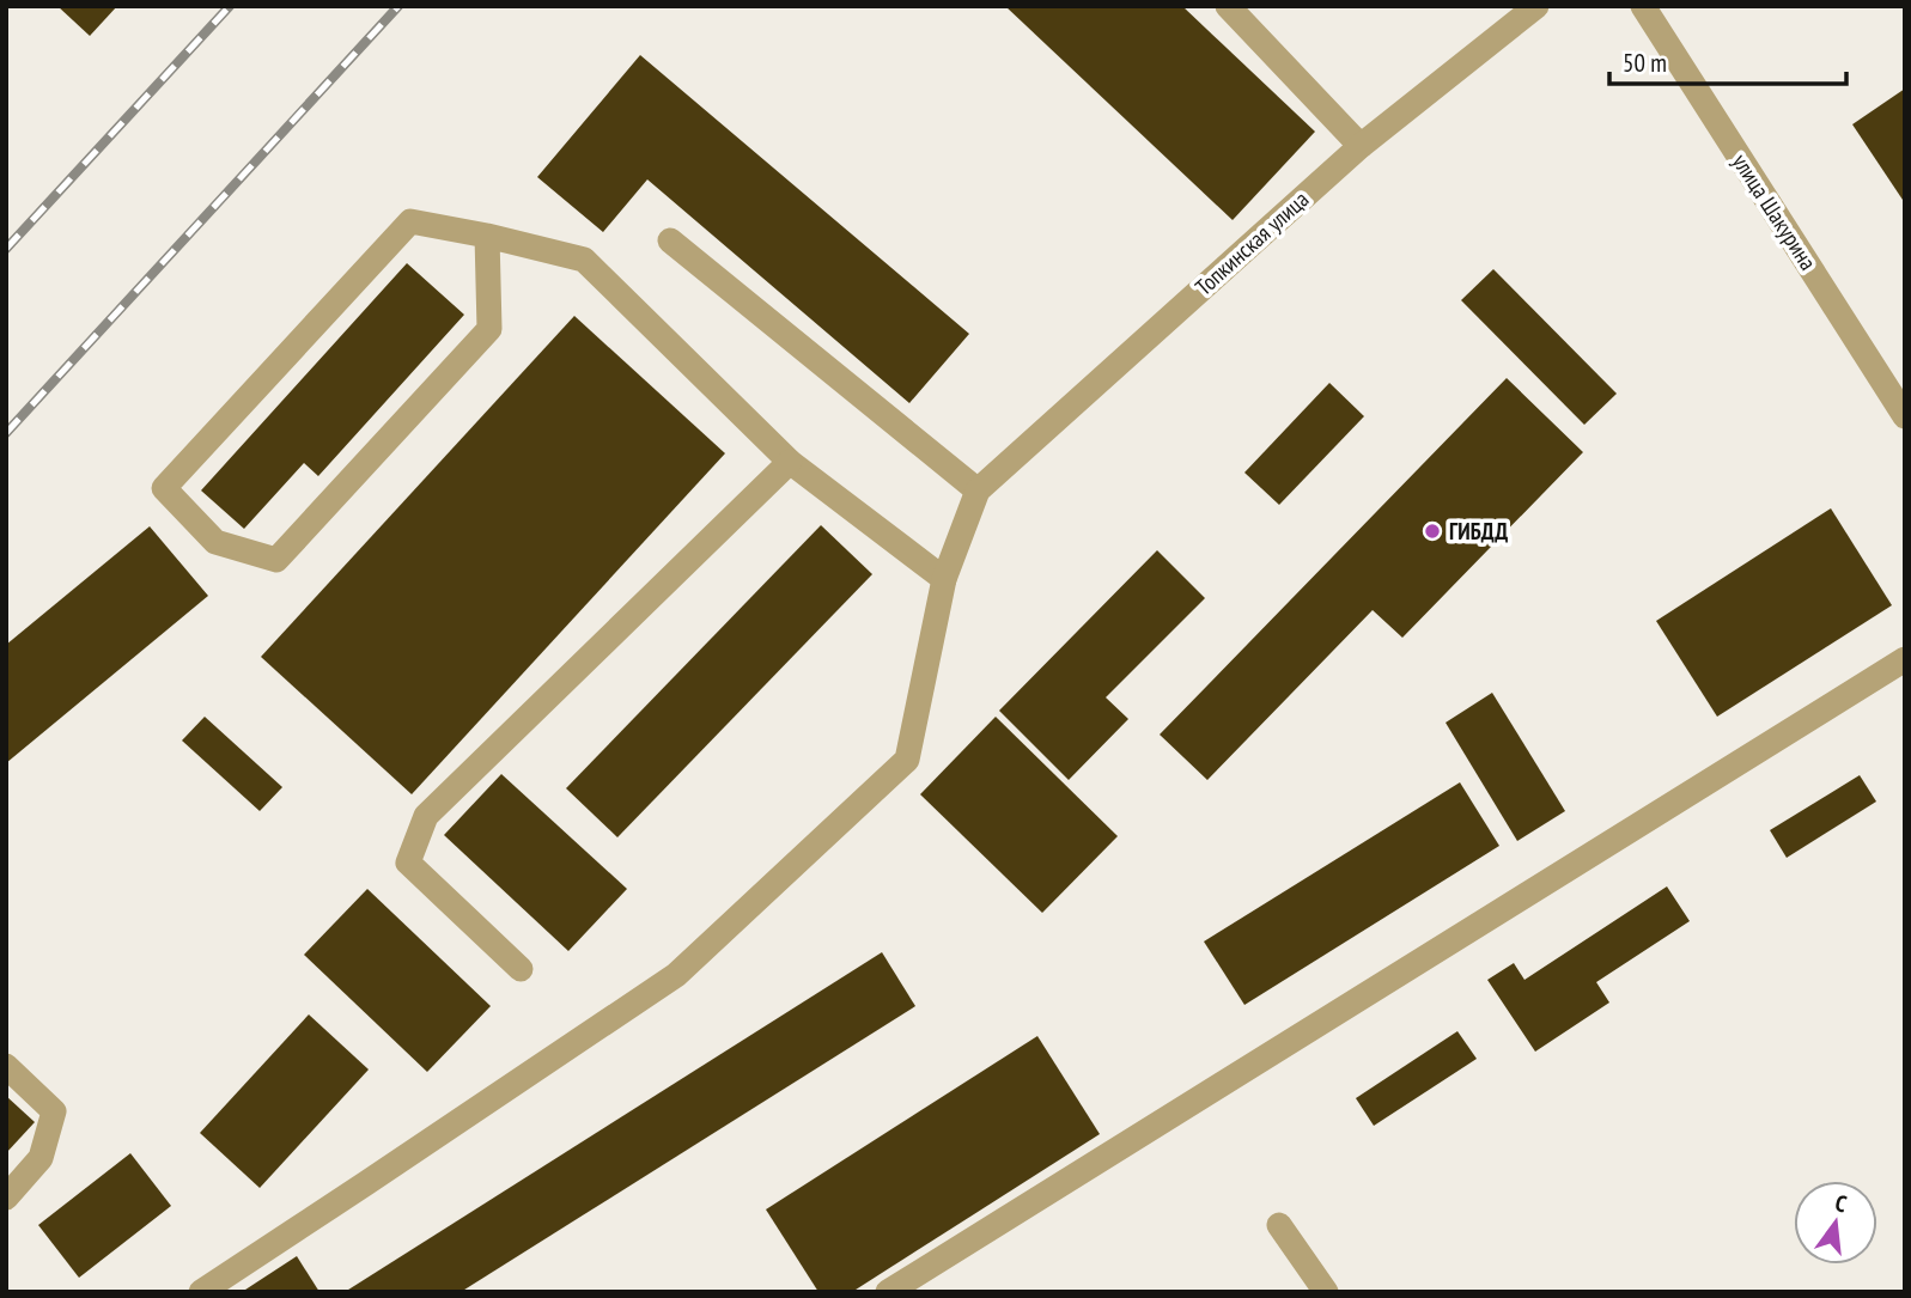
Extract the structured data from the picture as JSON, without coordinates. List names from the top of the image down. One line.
{"streets":{"street":["улица Шакурина","Топкинская улица"]},"places":["ГИБДД"],"scale_bar":"50 m","north":"top"}
